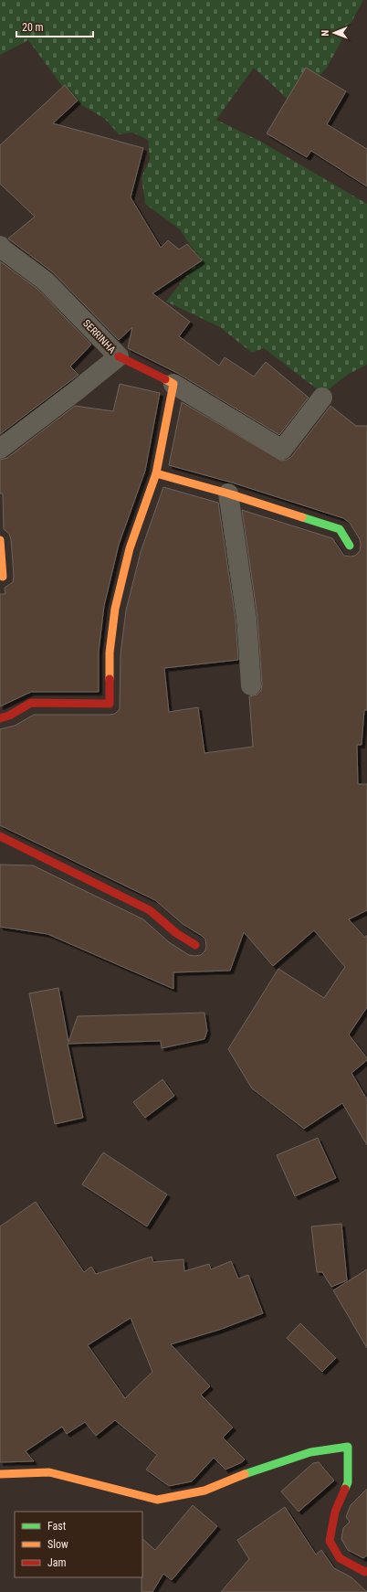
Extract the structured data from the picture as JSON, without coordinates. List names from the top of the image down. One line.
{"streets":{"street":["SERRINHA"]},"legend":["Fast","Slow","Jam"],"scale_bar":"20 m","north":"left"}
